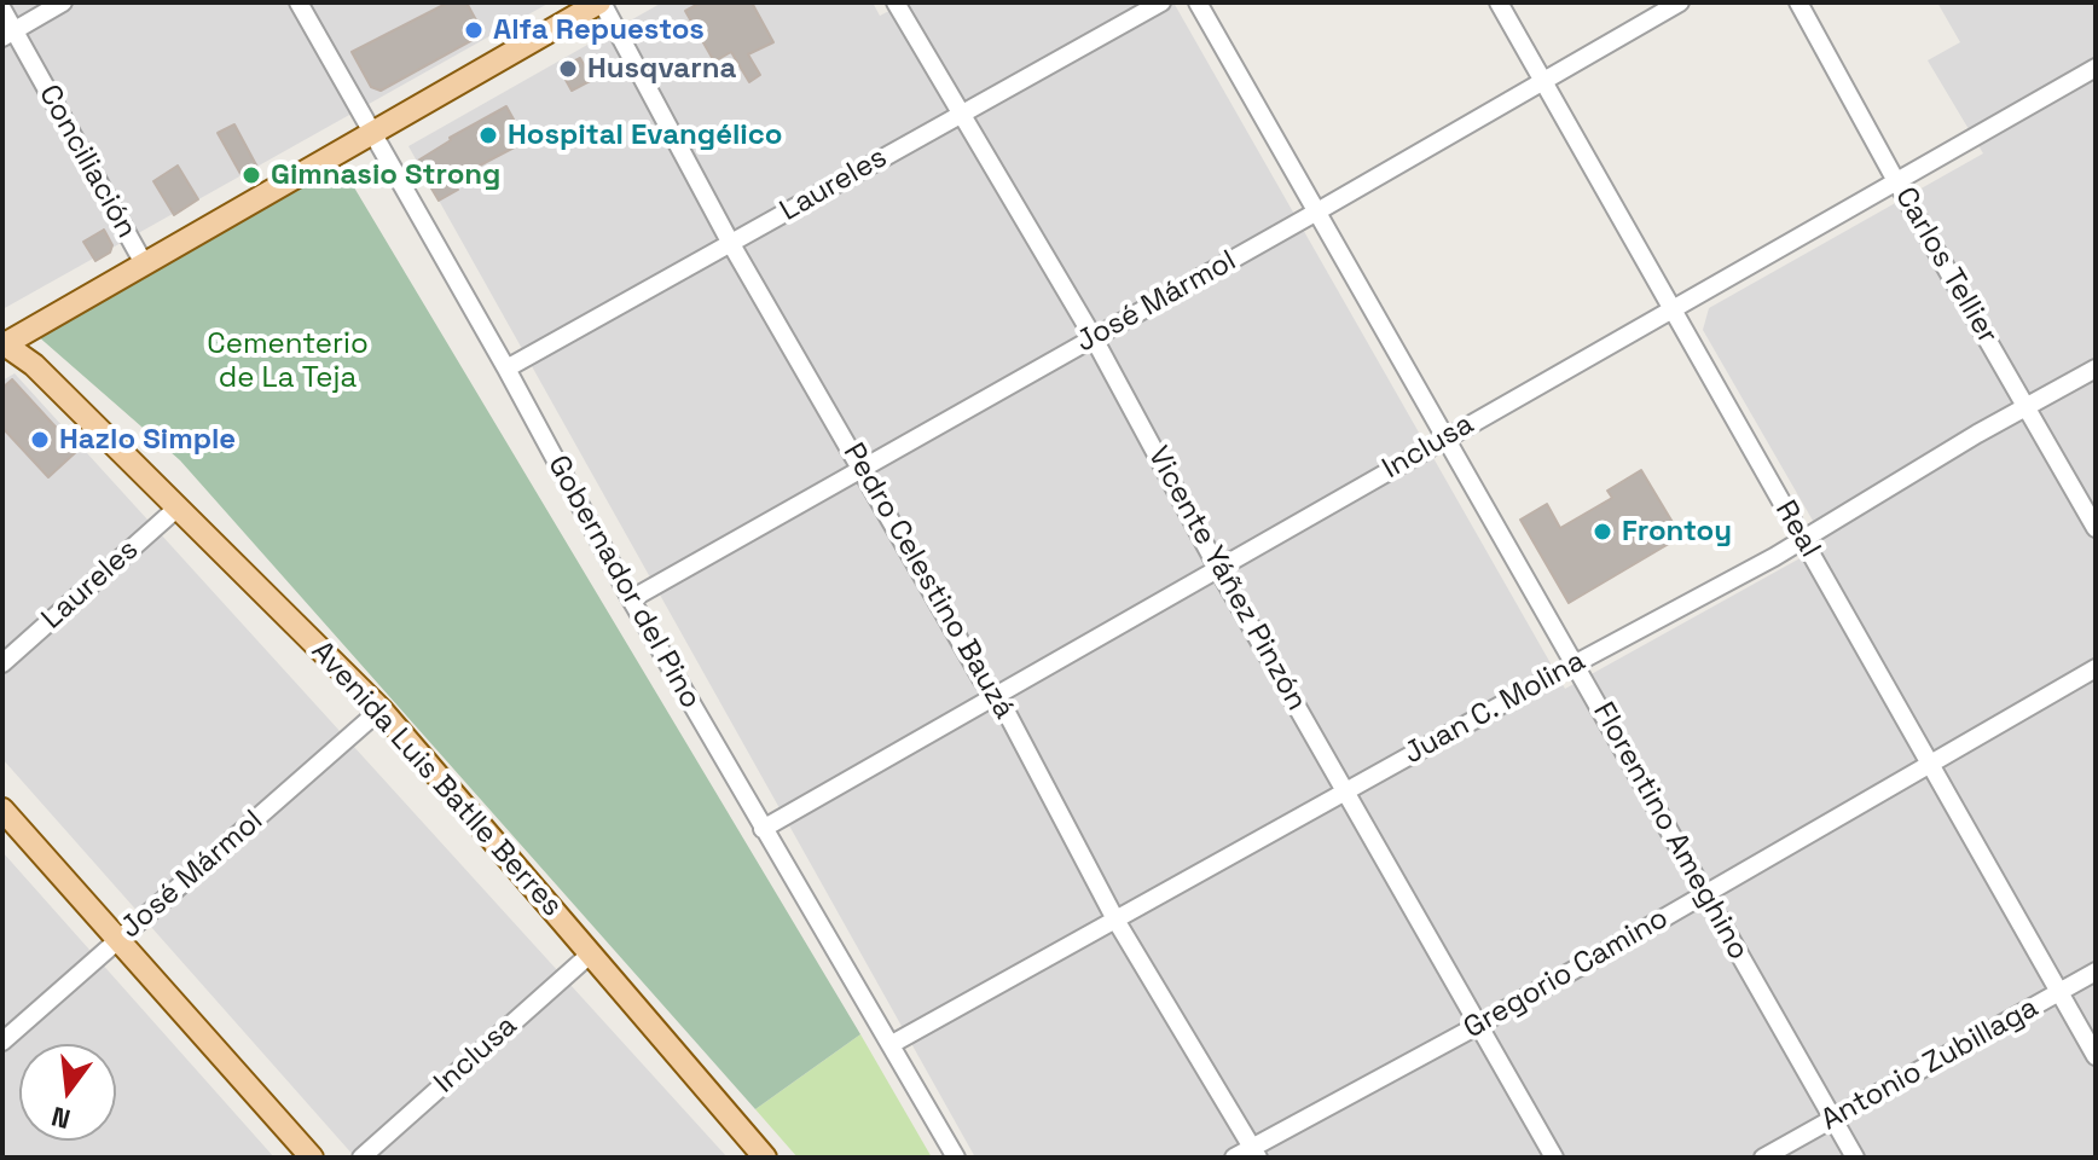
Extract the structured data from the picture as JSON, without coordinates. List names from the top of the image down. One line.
{"streets":{"main road":["Avenida Luis Batlle Berres"],"street":["Conciliación","Laureles","Carlos Tellier","José Mármol","Inclusa","Real","Vicente Yáñez Pinzón","Pedro Celestino Bauzá","Gobernador del Pino","Juan C. Molina","Florentino Ameghino","Gregorio Camino","Antonio Zubillaga"]},"crossings":[["Laureles","Vicente Yáñez Pinzón"],["Laureles","Pedro Celestino Bauzá"],["Laureles","Gobernador del Pino"],["Laureles","Avenida Luis Batlle Berres"],["Carlos Tellier","Inclusa"],["Carlos Tellier","Juan C. Molina"],["José Mármol","Real"],["José Mármol","Vicente Yáñez Pinzón"],["José Mármol","Pedro Celestino Bauzá"],["José Mármol","Gobernador del Pino"],["José Mármol","Avenida Luis Batlle Berres"],["José Mármol","Florentino Ameghino"],["Inclusa","Real"],["Inclusa","Vicente Yáñez Pinzón"],["Inclusa","Pedro Celestino Bauzá"],["Inclusa","Gobernador del Pino"],["Inclusa","Avenida Luis Batlle Berres"],["Inclusa","Florentino Ameghino"],["Real","Juan C. Molina"],["Real","Gregorio Camino"],["Real","Antonio Zubillaga"],["Vicente Yáñez Pinzón","Juan C. Molina"],["Vicente Yáñez Pinzón","Gregorio Camino"],["Pedro Celestino Bauzá","Juan C. Molina"],["Pedro Celestino Bauzá","Gregorio Camino"],["Gobernador del Pino","Juan C. Molina"],["Juan C. Molina","Florentino Ameghino"],["Florentino Ameghino","Gregorio Camino"],["Florentino Ameghino","Antonio Zubillaga"]],"parks":["Cementerio de La Teja"],"places":["Alfa Repuestos","Husqvarna","Hospital Evangélico","Gimnasio Strong","Hazlo Simple","Frontoy"],"north":"bottom"}
